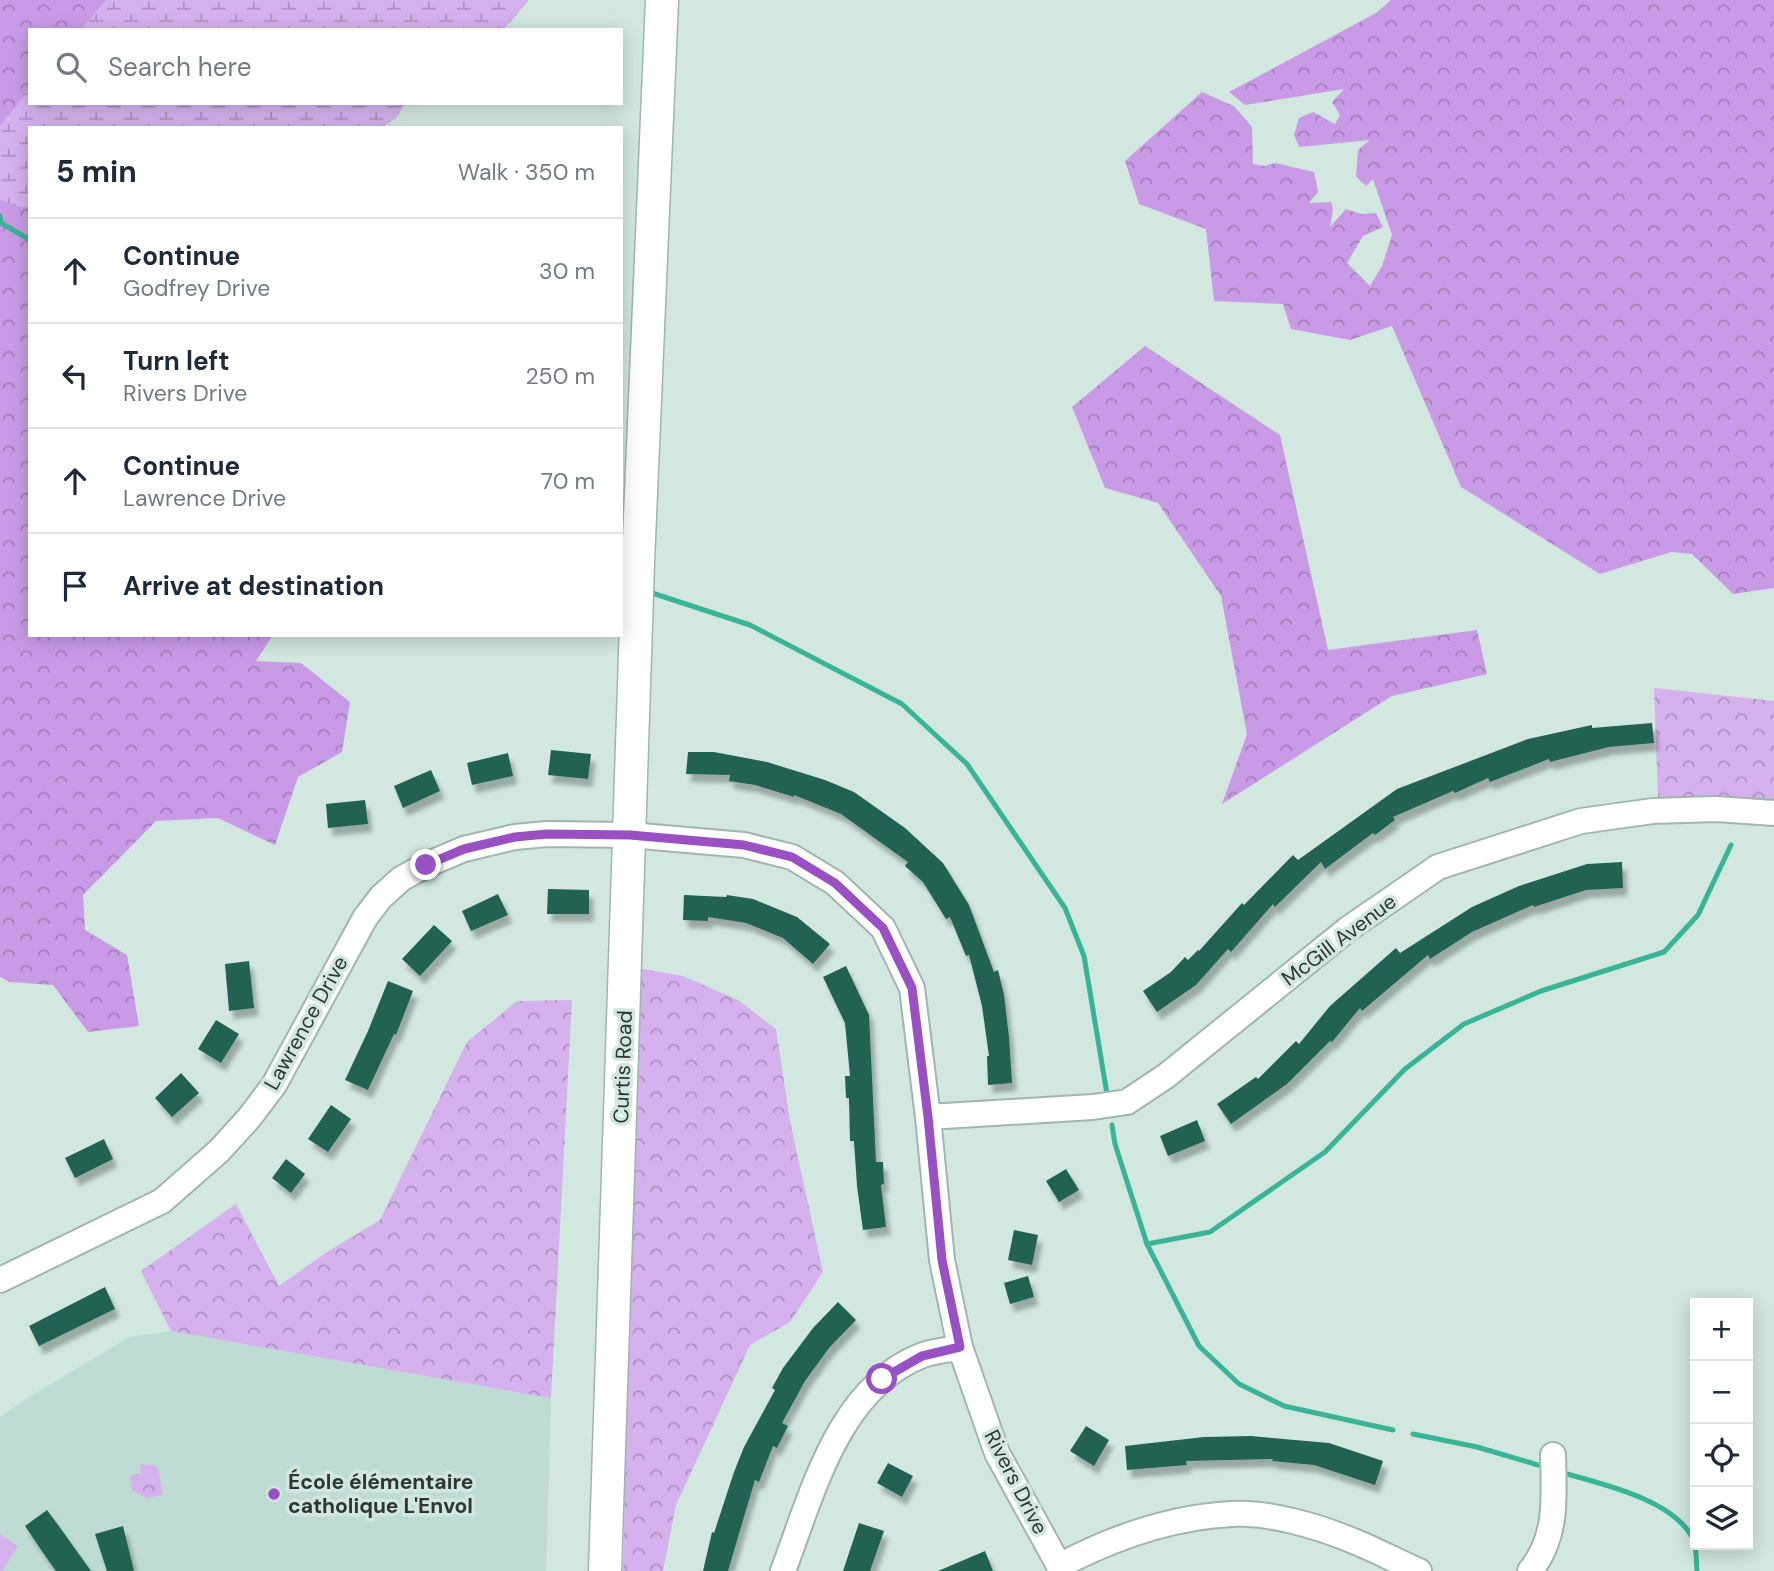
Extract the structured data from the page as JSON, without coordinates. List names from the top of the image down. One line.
{"streets":{"main road":["Curtis Road"],"street":["McGill Avenue","Lawrence Drive","Rivers Drive"]},"crossings":[["McGill Avenue","Rivers Drive"],["Lawrence Drive","Curtis Road"],["Lawrence Drive","Rivers Drive"],["Curtis Road","Rivers Drive"]],"places":["École élémentaire catholique L'Envol"],"page":{"search":"Search here","heading":["5 min","Walk · 350 m"],"list":[["Continue","Godfrey Drive","30 m"],["Turn left","Rivers Drive","250 m"],["Continue","Lawrence Drive","70 m"],"Arrive at destination"],"map_buttons":["+","−"]}}
